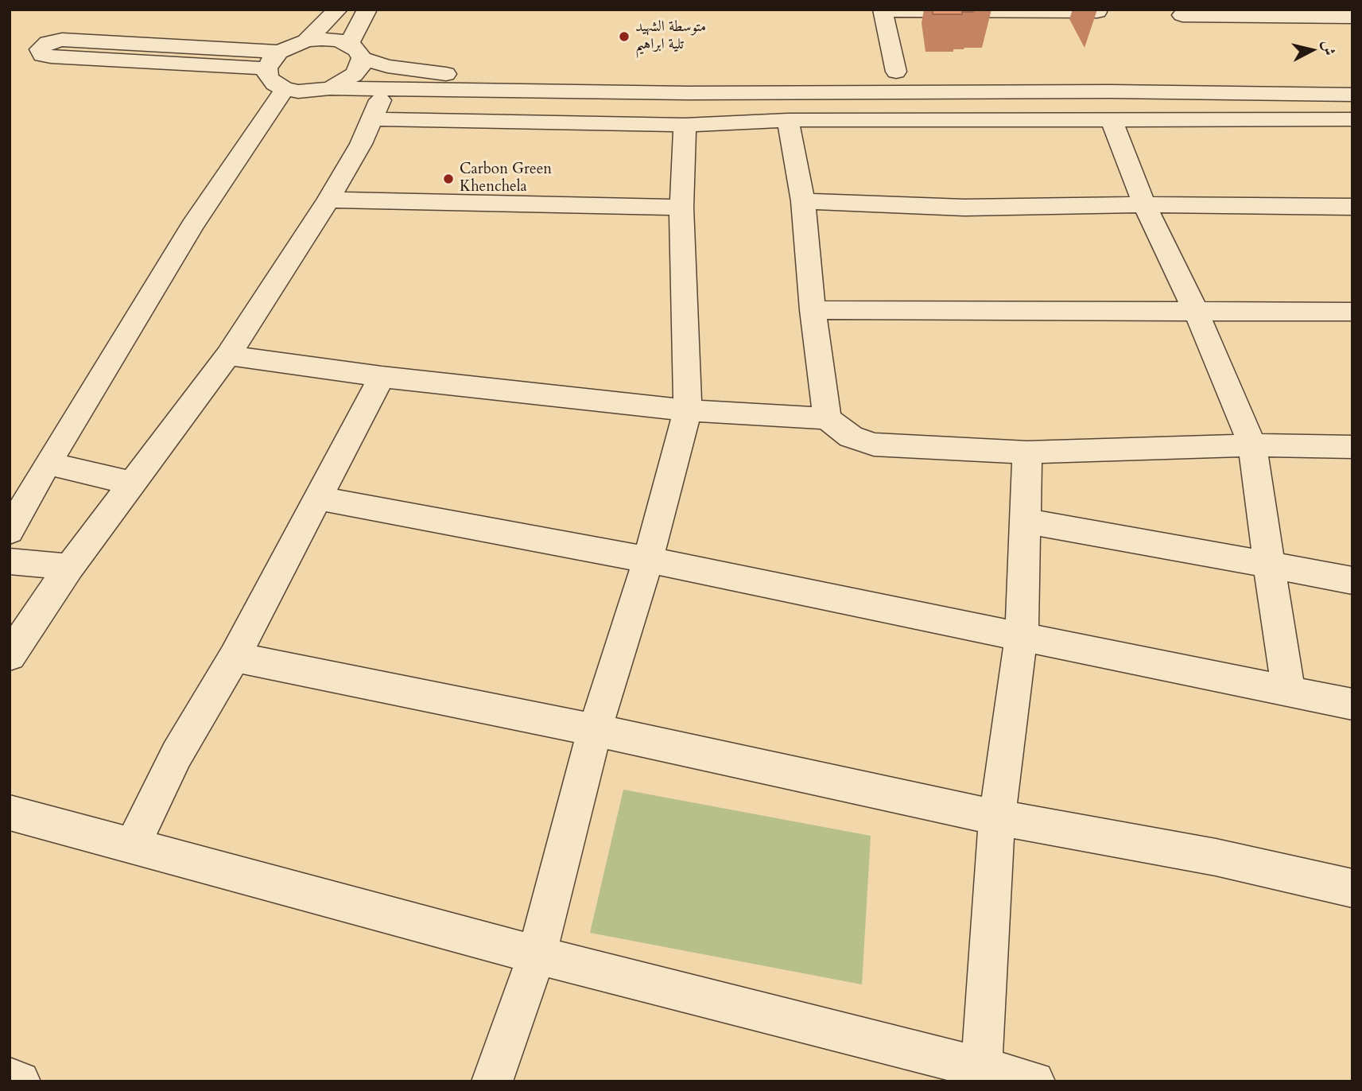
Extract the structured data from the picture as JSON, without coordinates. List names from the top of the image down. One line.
{"places":["متوسطة الشهيد تلية ابراهيم","Carbon Green Khenchela"],"north":"right"}
